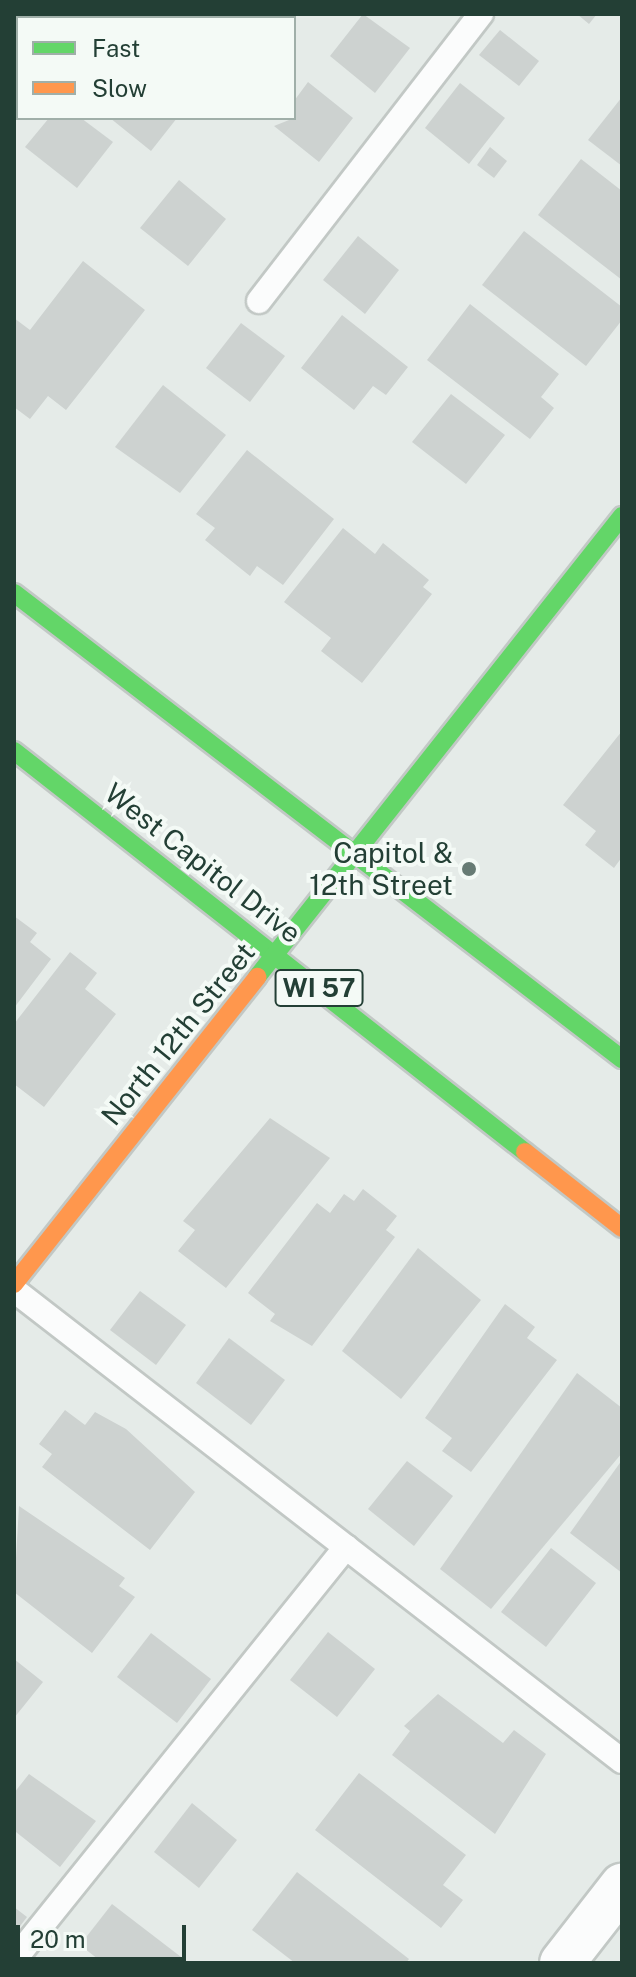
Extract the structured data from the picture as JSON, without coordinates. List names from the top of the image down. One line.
{"streets":{"main road":["West Capitol Drive","WI 57","North 12th Street"]},"crossings":[["West Capitol Drive","North 12th Street"]],"places":["Capitol & 12th Street"],"legend":["Fast","Slow"],"scale_bar":"20 m"}
